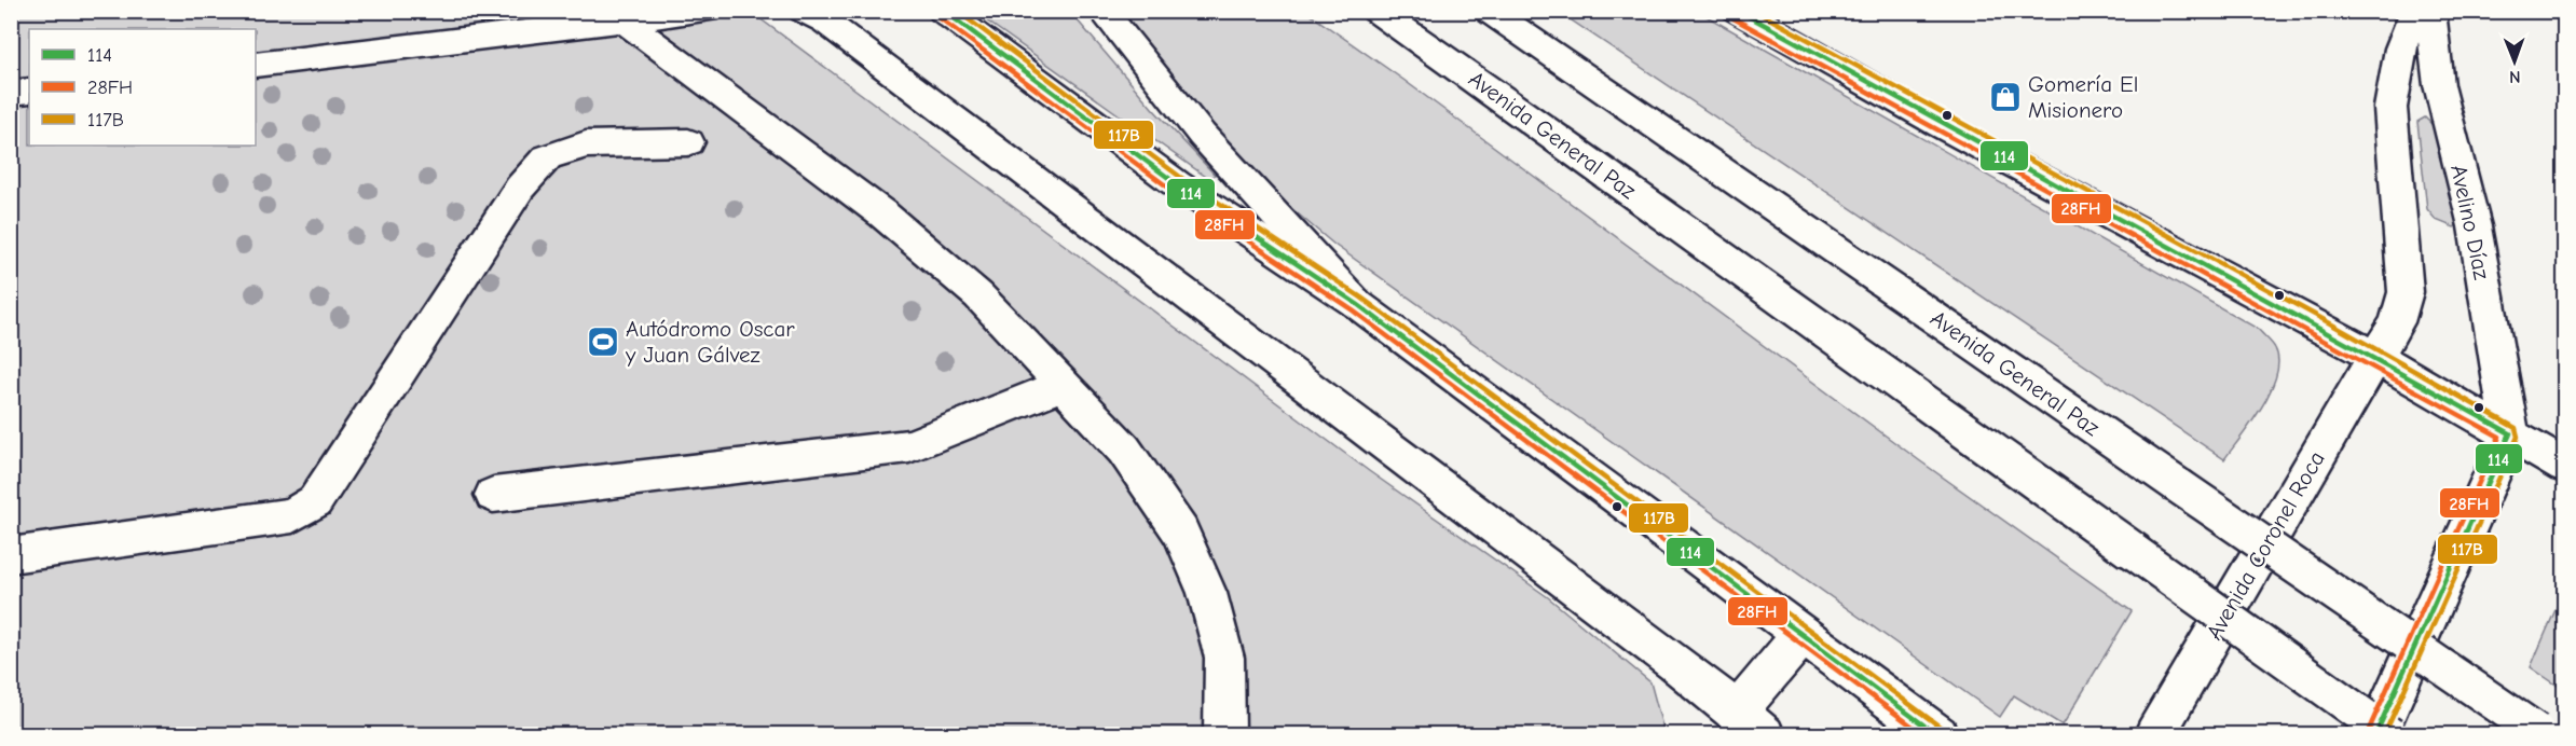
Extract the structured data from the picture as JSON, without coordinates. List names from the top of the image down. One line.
{"streets":{"main road":["Avenida General Paz","Avelino Díaz","Avenida Coronel Roca"]},"places":{"shop":["Gomería El Misionero"],"sports":["Autódromo Oscar y Juan Gálvez"]},"lines":["transit line 114","transit line 117B","transit line 28FH"],"legend":["114","28FH","117B"],"north":"bottom"}
